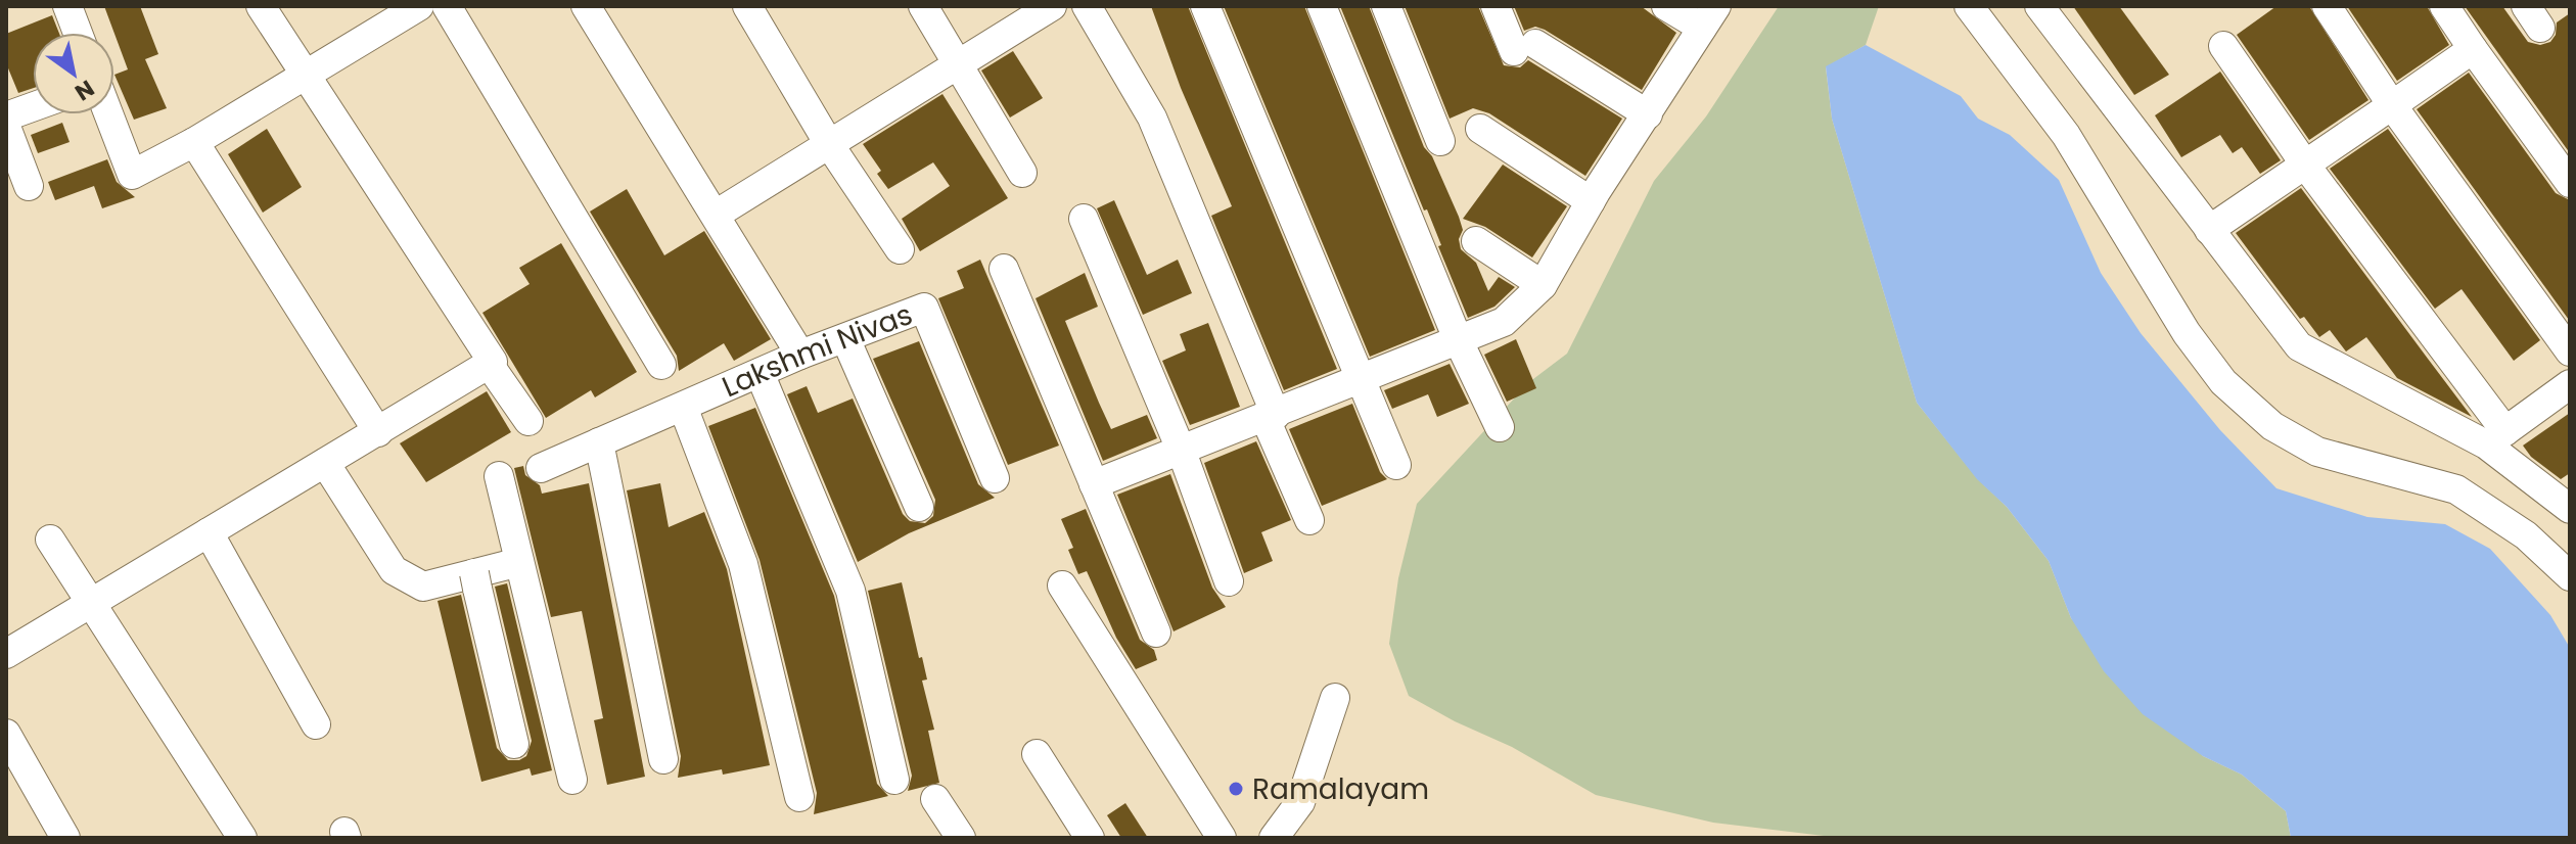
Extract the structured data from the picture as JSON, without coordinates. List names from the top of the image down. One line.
{"streets":{"street":["Lakshmi Nivas"]},"places":["Ramalayam"],"north":"bottom right"}
